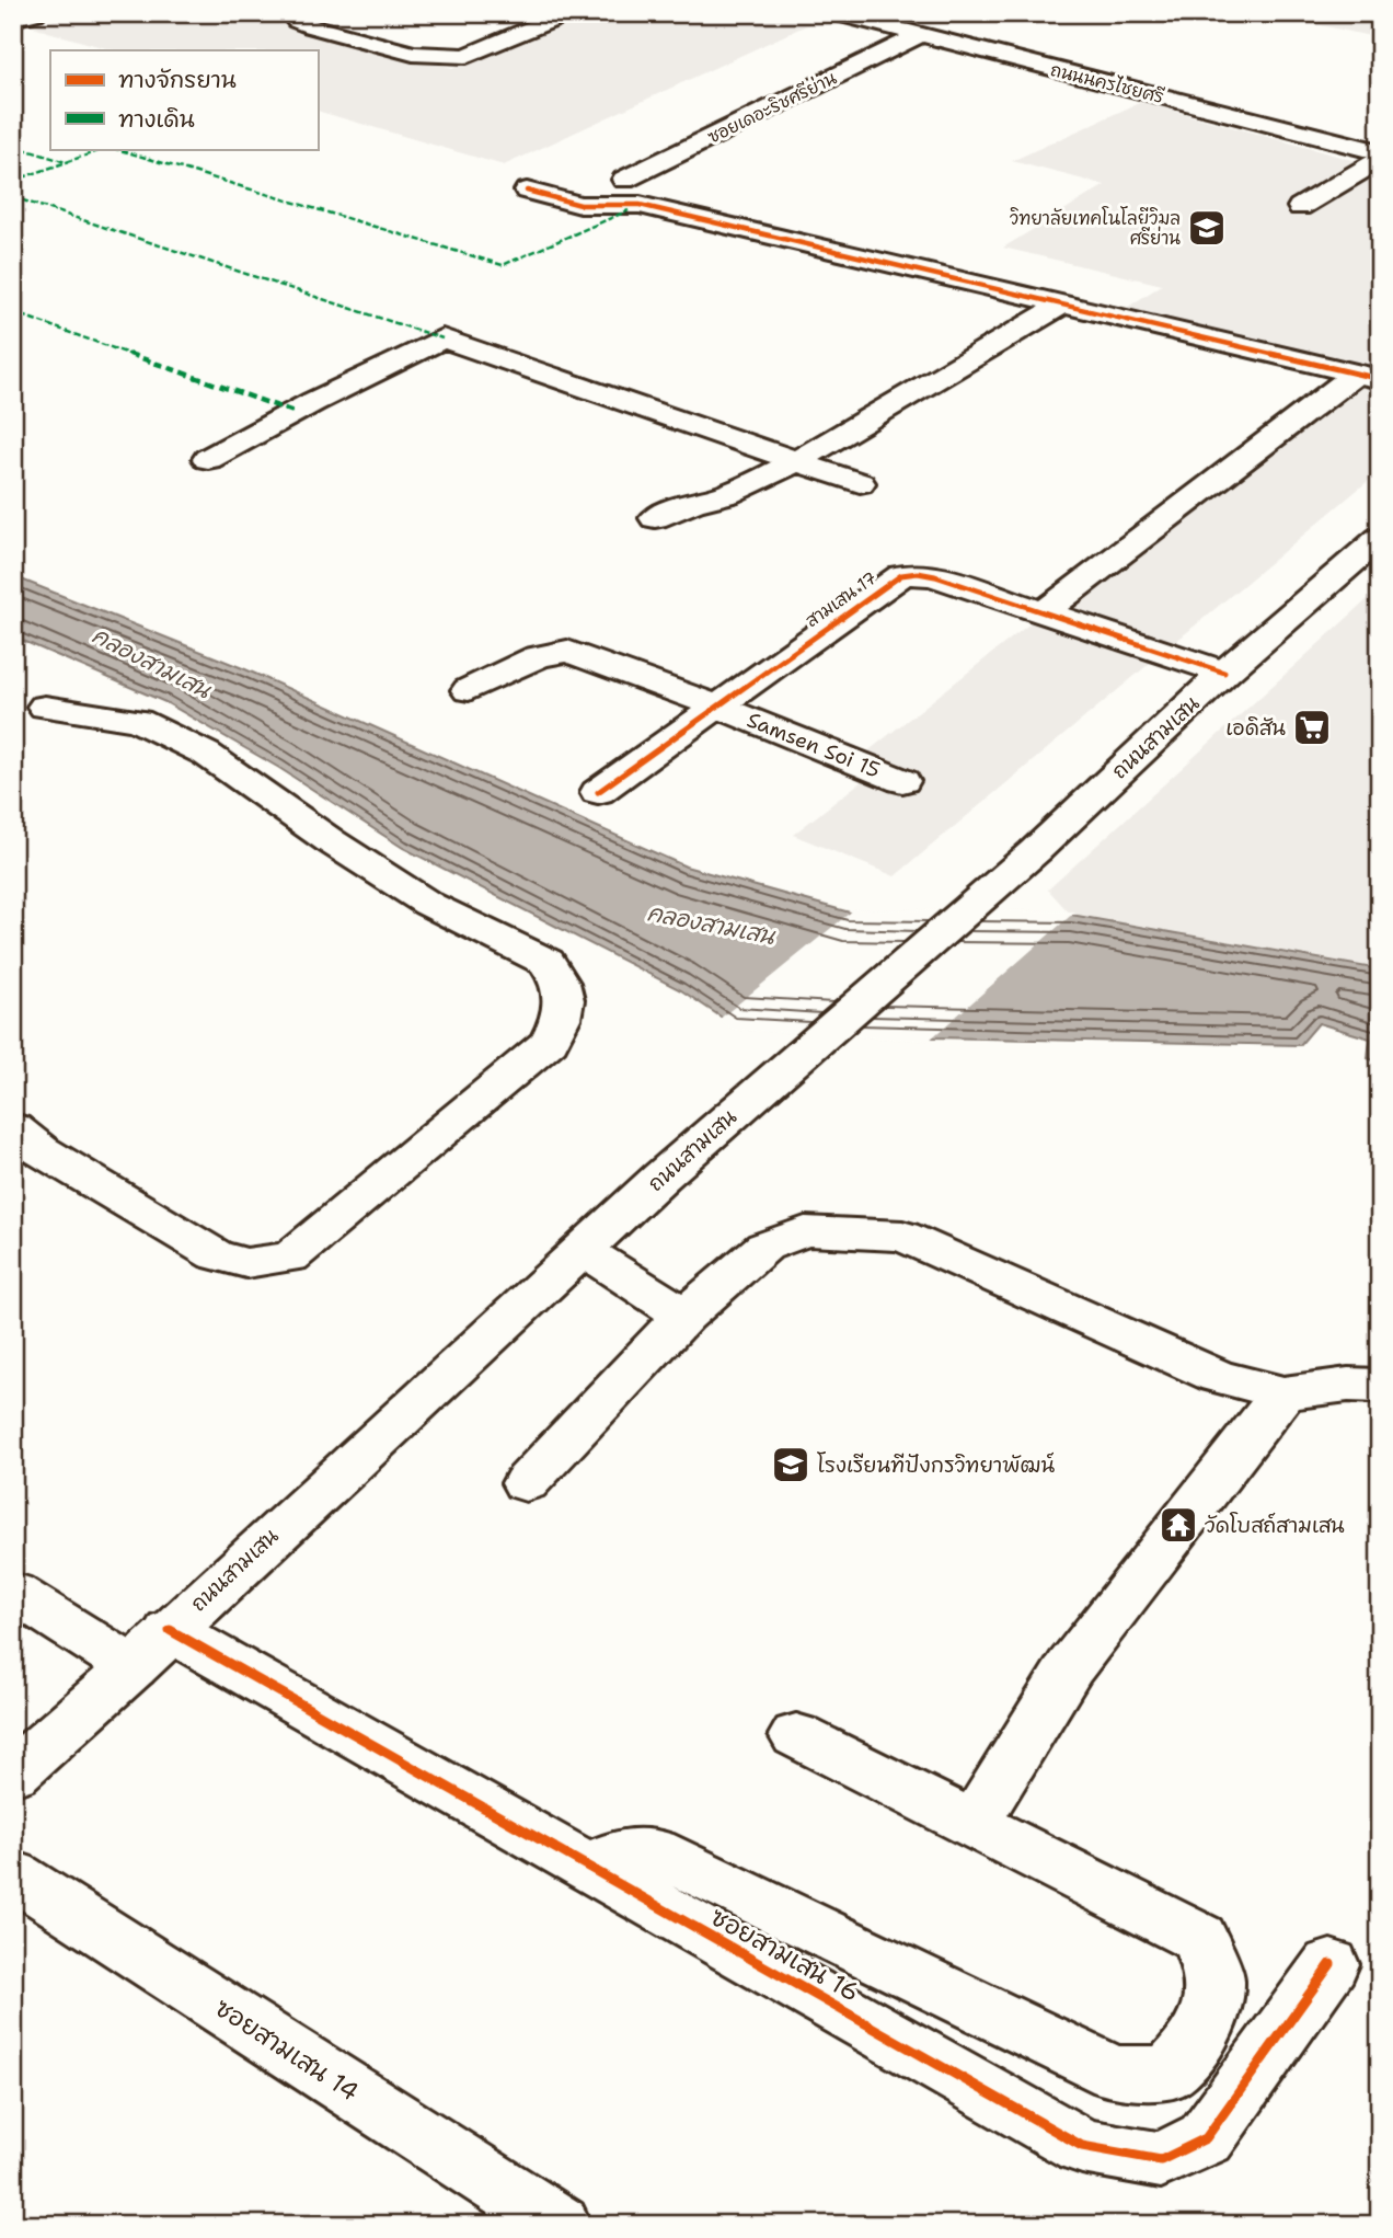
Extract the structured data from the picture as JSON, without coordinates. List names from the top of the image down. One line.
{"streets":{"street":["ถนนนครไชยศรี","ซอยเดอะริชศรีย่าน","สามเสน 17","ถนนสามเสน","Samsen Soi 15","ซอยสามเสน 16","ซอยสามเสน 14"]},"crossings":[["ถนนนครไชยศรี","ซอยเดอะริชศรีย่าน"],["สามเสน 17","ถนนสามเสน"],["สามเสน 17","Samsen Soi 15"],["ถนนสามเสน","ซอยสามเสน 16"]],"water":["คลองสามเสน"],"places":{"school or university":["วิทยาลัยเทคโนโลยีวิมล ศรีย่าน","โรงเรียนทีปังกรวิทยาพัฒน์"],"supermarket":["เอดิสัน"],"temple":["วัดโบสถ์สามเสน"]},"legend":["ทางจักรยาน","ทางเดิน"]}
